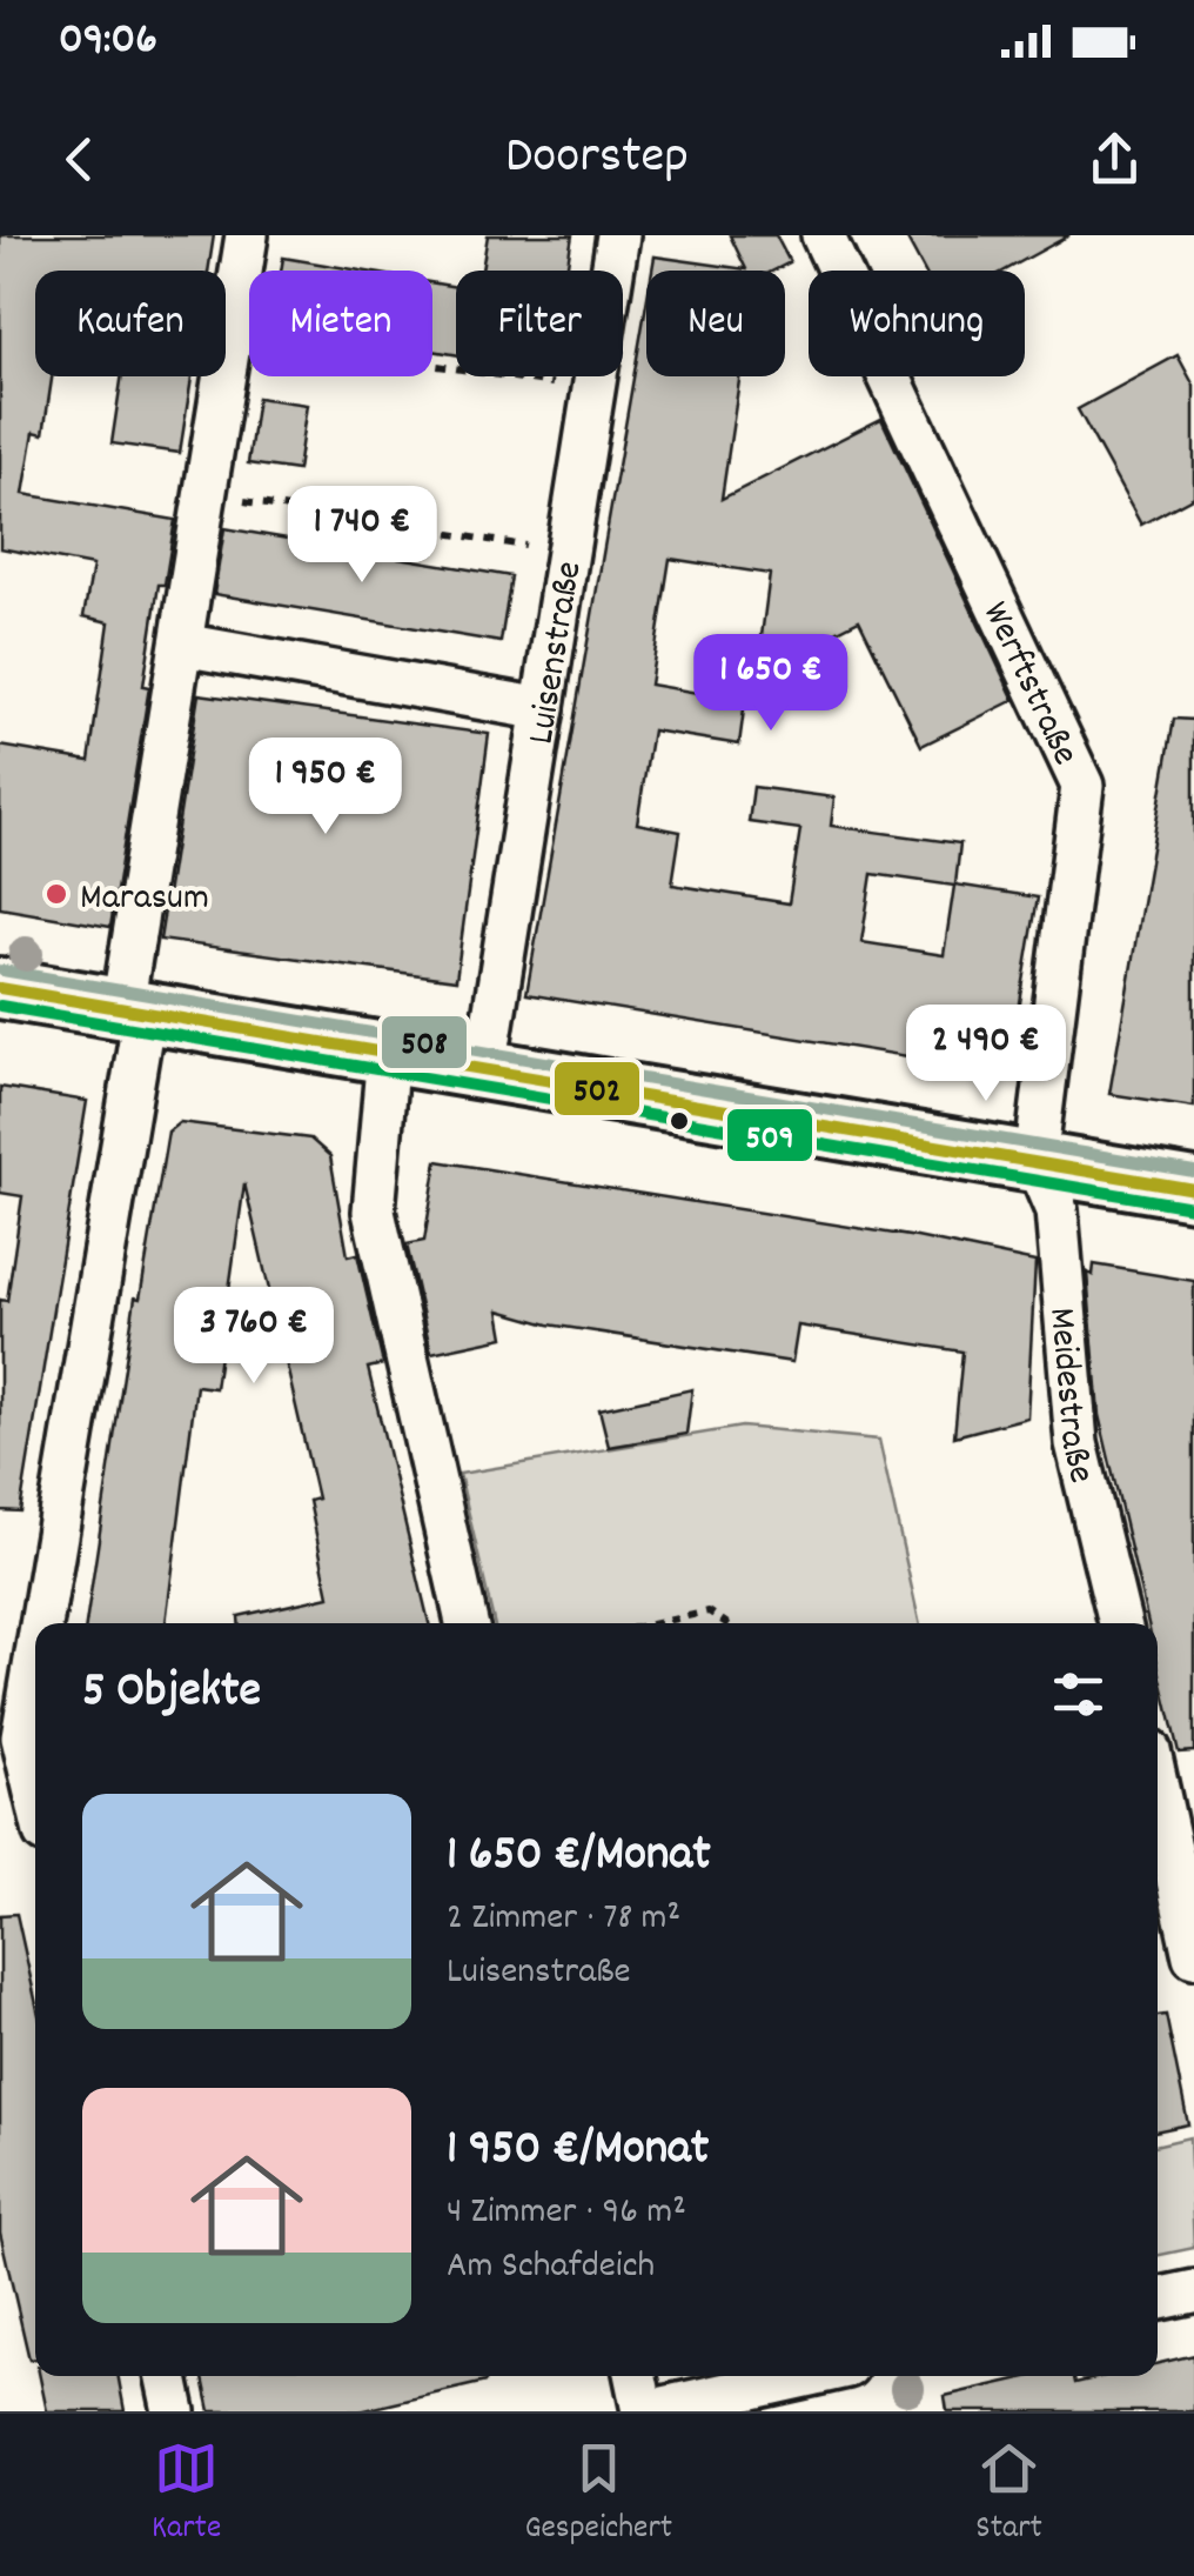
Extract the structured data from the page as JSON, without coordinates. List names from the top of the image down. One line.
{"streets":{"street":["Luisenstraße","Werftstraße","Meidestraße"]},"crossings":[["Werftstraße","Meidestraße"]],"places":["Marasum"],"lines":["transit line 508","transit line 502","transit line 509"],"page":{"status":"09:06","header":"Doorstep","chip":["Kaufen","Mieten","Filter","Neu","Wohnung"],"price":["1 740 €","1 650 €","1 950 €","2 490 €","3 760 €"],"heading":"5 Objekte","list":[{"name":"1 650 €/Monat","note":"2 Zimmer · 78 m² · Luisenstraße"},{"name":"1 950 €/Monat","note":"4 Zimmer · 96 m² · Am Schafdeich"}],"tabs":["Karte","Gespeichert","Start"]}}
